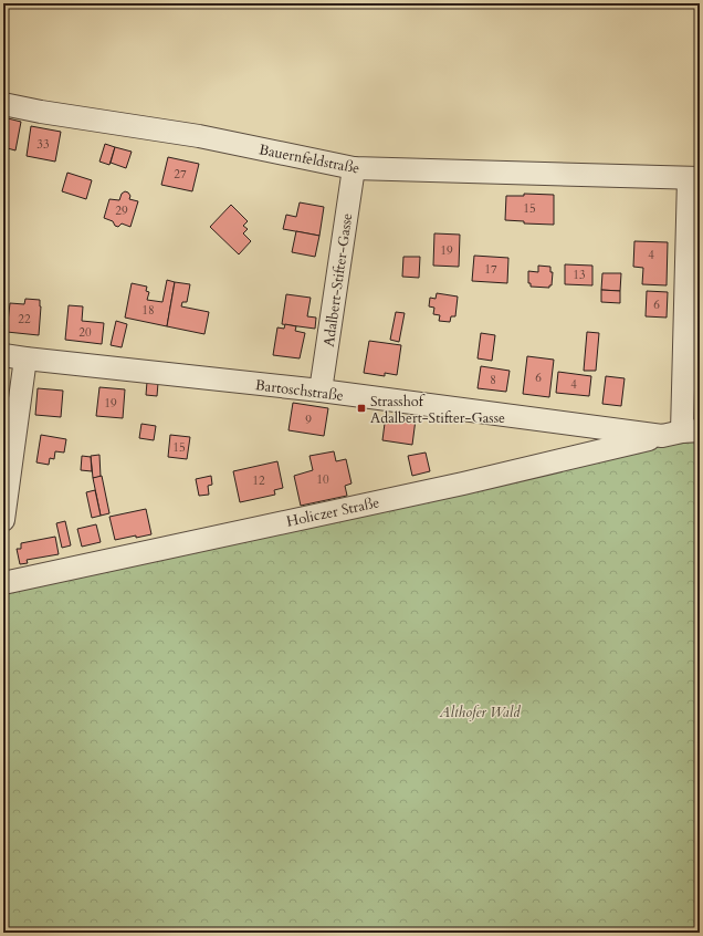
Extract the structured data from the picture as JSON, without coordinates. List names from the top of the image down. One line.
{"streets":{"street":["Bauernfeldstraße","Adalbert-Stifter-Gasse","Bartoschstraße","Holiczer Straße"]},"crossings":[["Bauernfeldstraße","Adalbert-Stifter-Gasse"],["Adalbert-Stifter-Gasse","Bartoschstraße"],["Bartoschstraße","Holiczer Straße"]],"parks":["Althofer Wald"],"places":{"transit":["Strasshof Adalbert-Stifter-Gasse"]},"house_numbers":["33","27","15","29","19","4","17","13","6","18","22","20","6","8","4","19","9","15","10","12"]}
